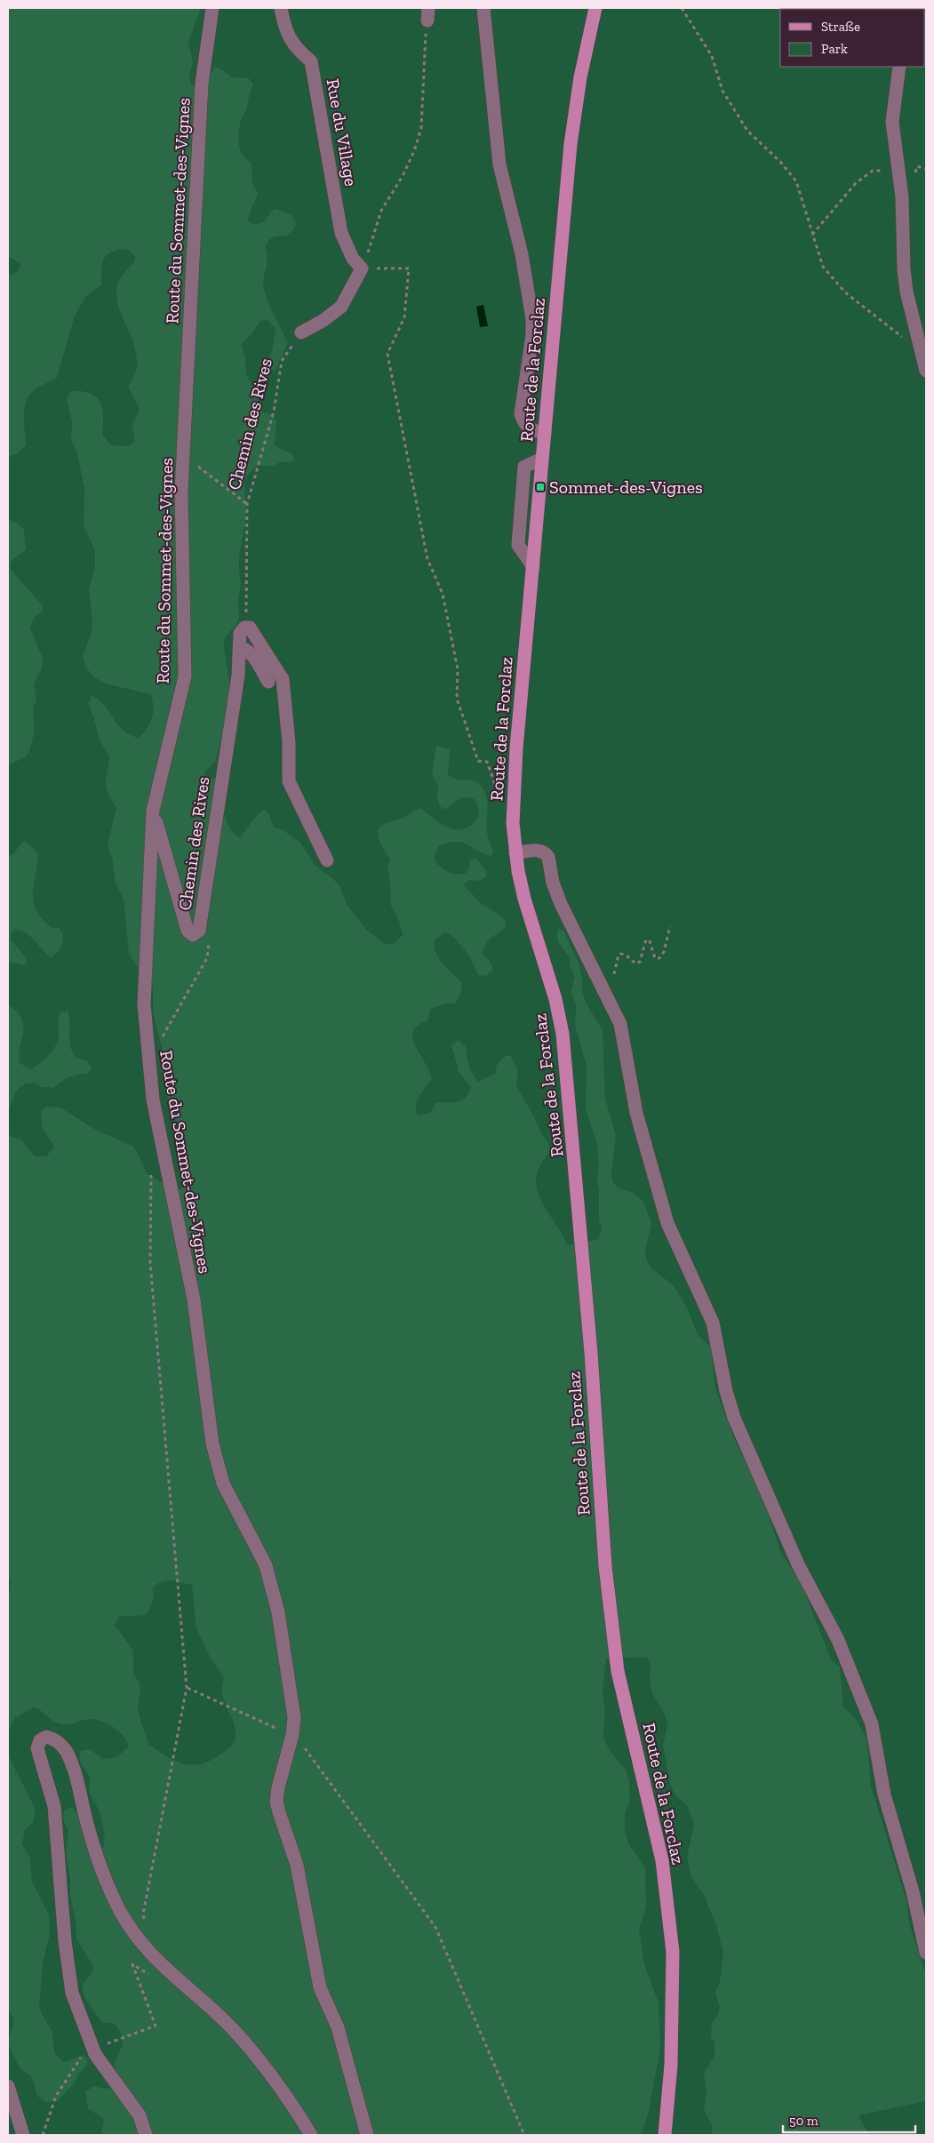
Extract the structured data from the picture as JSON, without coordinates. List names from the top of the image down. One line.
{"streets":{"main road":["Route de la Forclaz"],"street":["Rue du Village","Route du Sommet-des-Vignes","Chemin des Rives"]},"crossings":[["Route du Sommet-des-Vignes","Chemin des Rives"]],"places":{"transit":["Sommet-des-Vignes"]},"legend":["Straße","Park"],"scale_bar":"50 m"}
